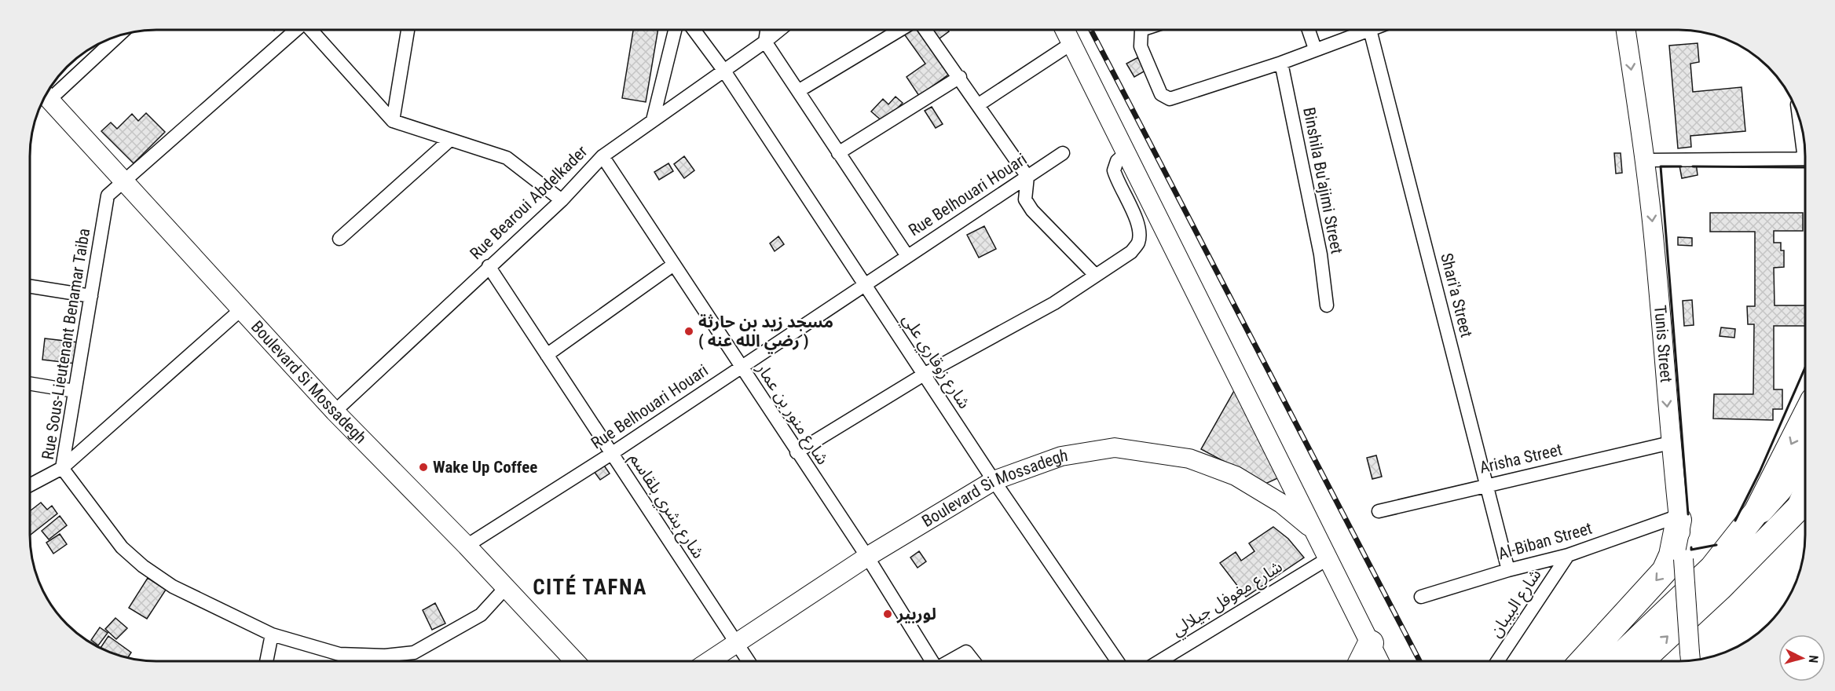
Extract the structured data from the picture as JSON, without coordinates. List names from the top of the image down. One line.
{"streets":{"main road":["Tunis Street","Boulevard Si Mossadegh"],"street":["Binshila Bu'ajimi Street","Rue Belhouari Houari","Rue Bearoui Abdelkader","Shari'a Street","Rue Sous-Lieutenant Benamar Taiba","شارع زوقاري علي","شارع منور بن عمار","Arisha Street","شارع بشري بلقاسم","Al-Biban Street","شارع مغوفل جيلالي","شارع البيبان"]},"crossings":[["Rue Belhouari Houari","شارع زوقاري علي"],["Rue Belhouari Houari","Boulevard Si Mossadegh"],["Rue Belhouari Houari","شارع منور بن عمار"],["Rue Belhouari Houari","شارع بشري بلقاسم"],["Rue Bearoui Abdelkader","شارع زوقاري علي"],["Rue Bearoui Abdelkader","Boulevard Si Mossadegh"],["Rue Bearoui Abdelkader","شارع منور بن عمار"],["Rue Bearoui Abdelkader","شارع بشري بلقاسم"],["Shari'a Street","Arisha Street"],["Shari'a Street","Al-Biban Street"],["Rue Sous-Lieutenant Benamar Taiba","Boulevard Si Mossadegh"],["Tunis Street","Arisha Street"],["Tunis Street","Al-Biban Street"],["شارع زوقاري علي","Boulevard Si Mossadegh"],["Boulevard Si Mossadegh","شارع منور بن عمار"],["Boulevard Si Mossadegh","شارع بشري بلقاسم"],["Al-Biban Street","شارع البيبان"]],"one_way":["Tunis Street"],"districts":["CITÉ TAFNA"],"places":["مسجد زيد بن حارثة ( رضي الله عنه )","Wake Up Coffee","لوربير"],"north":"right"}
